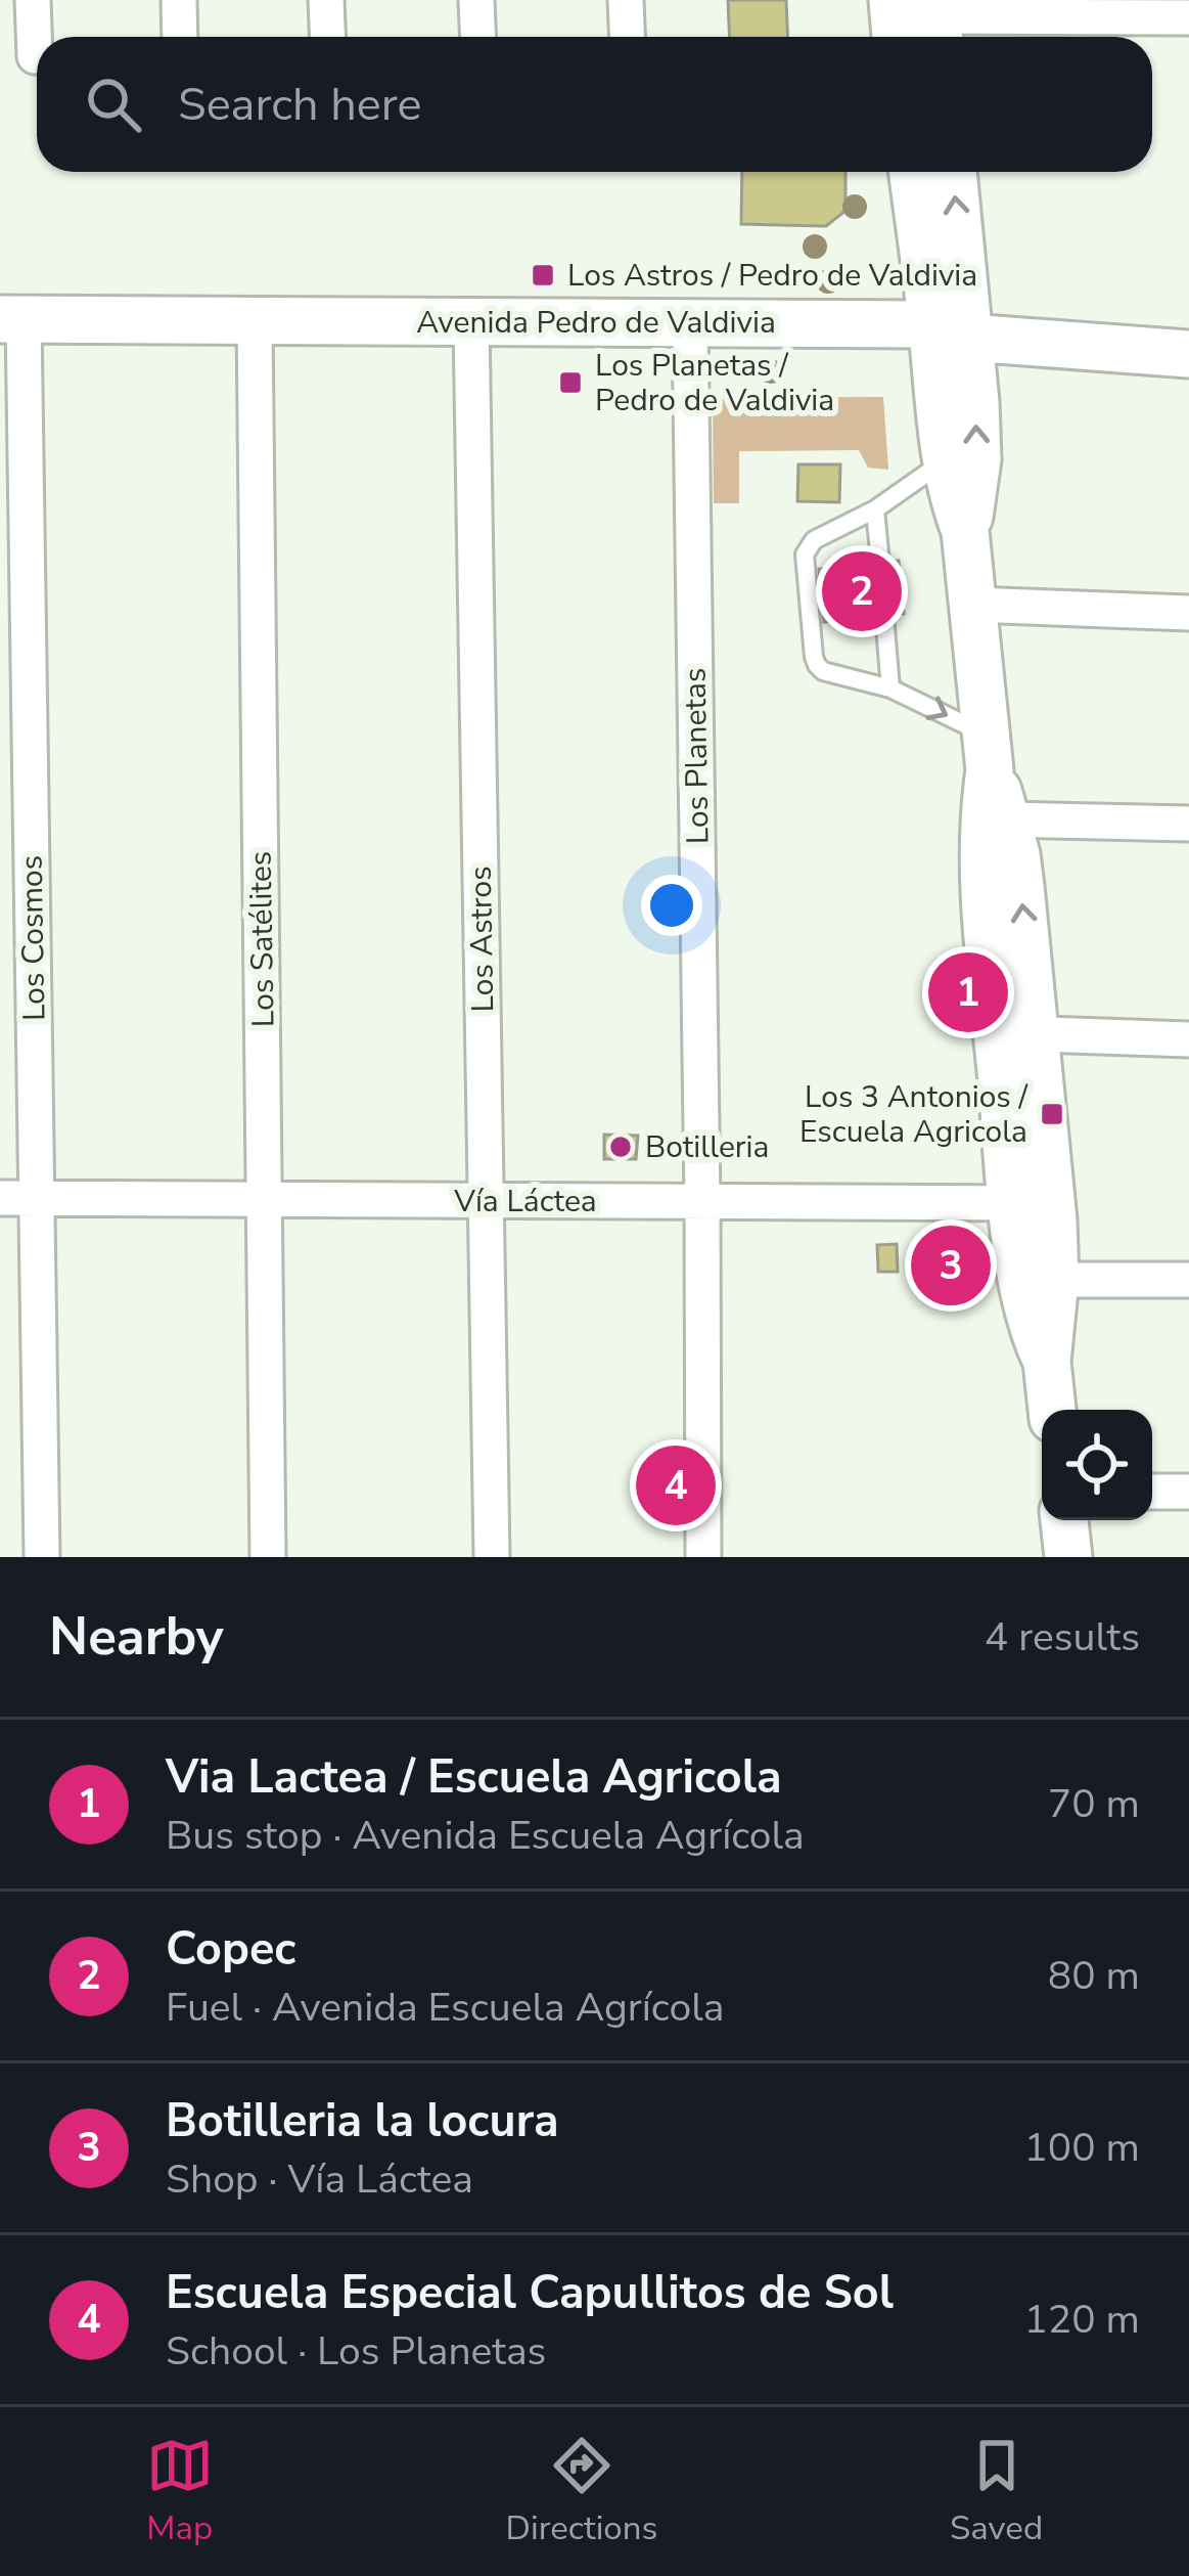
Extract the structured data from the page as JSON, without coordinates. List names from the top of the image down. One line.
{"streets":{"main road":["Avenida Pedro de Valdivia"],"street":["Los Planetas","Los Cosmos","Los Satélites","Los Astros","Vía Láctea"]},"crossings":[["Avenida Pedro de Valdivia","Los Planetas"],["Avenida Pedro de Valdivia","Los Cosmos"],["Avenida Pedro de Valdivia","Los Satélites"],["Avenida Pedro de Valdivia","Los Astros"],["Los Planetas","Vía Láctea"],["Los Cosmos","Vía Láctea"],["Los Satélites","Vía Láctea"],["Los Astros","Vía Láctea"]],"places":{"transit":["Los Astros / Pedro de Valdivia","Los Planetas / Pedro de Valdivia","Los 3 Antonios / Escuela Agricola"],"other":["Botilleria"]},"page":{"search":"Search here","pins":["2","1","3","4"],"heading":["Nearby","4 results"],"list":[{"mark":"1","name":"Via Lactea / Escuela Agricola","note":"Bus stop · Avenida Escuela Agrícola","value":"70 m"},{"mark":"2","name":"Copec","note":"Fuel · Avenida Escuela Agrícola","value":"80 m"},{"mark":"3","name":"Botilleria la locura","note":"Shop · Vía Láctea","value":"100 m"},{"mark":"4","name":"Escuela Especial Capullitos de Sol","note":"School · Los Planetas","value":"120 m"}],"nav":["Map","Directions","Saved"]}}
